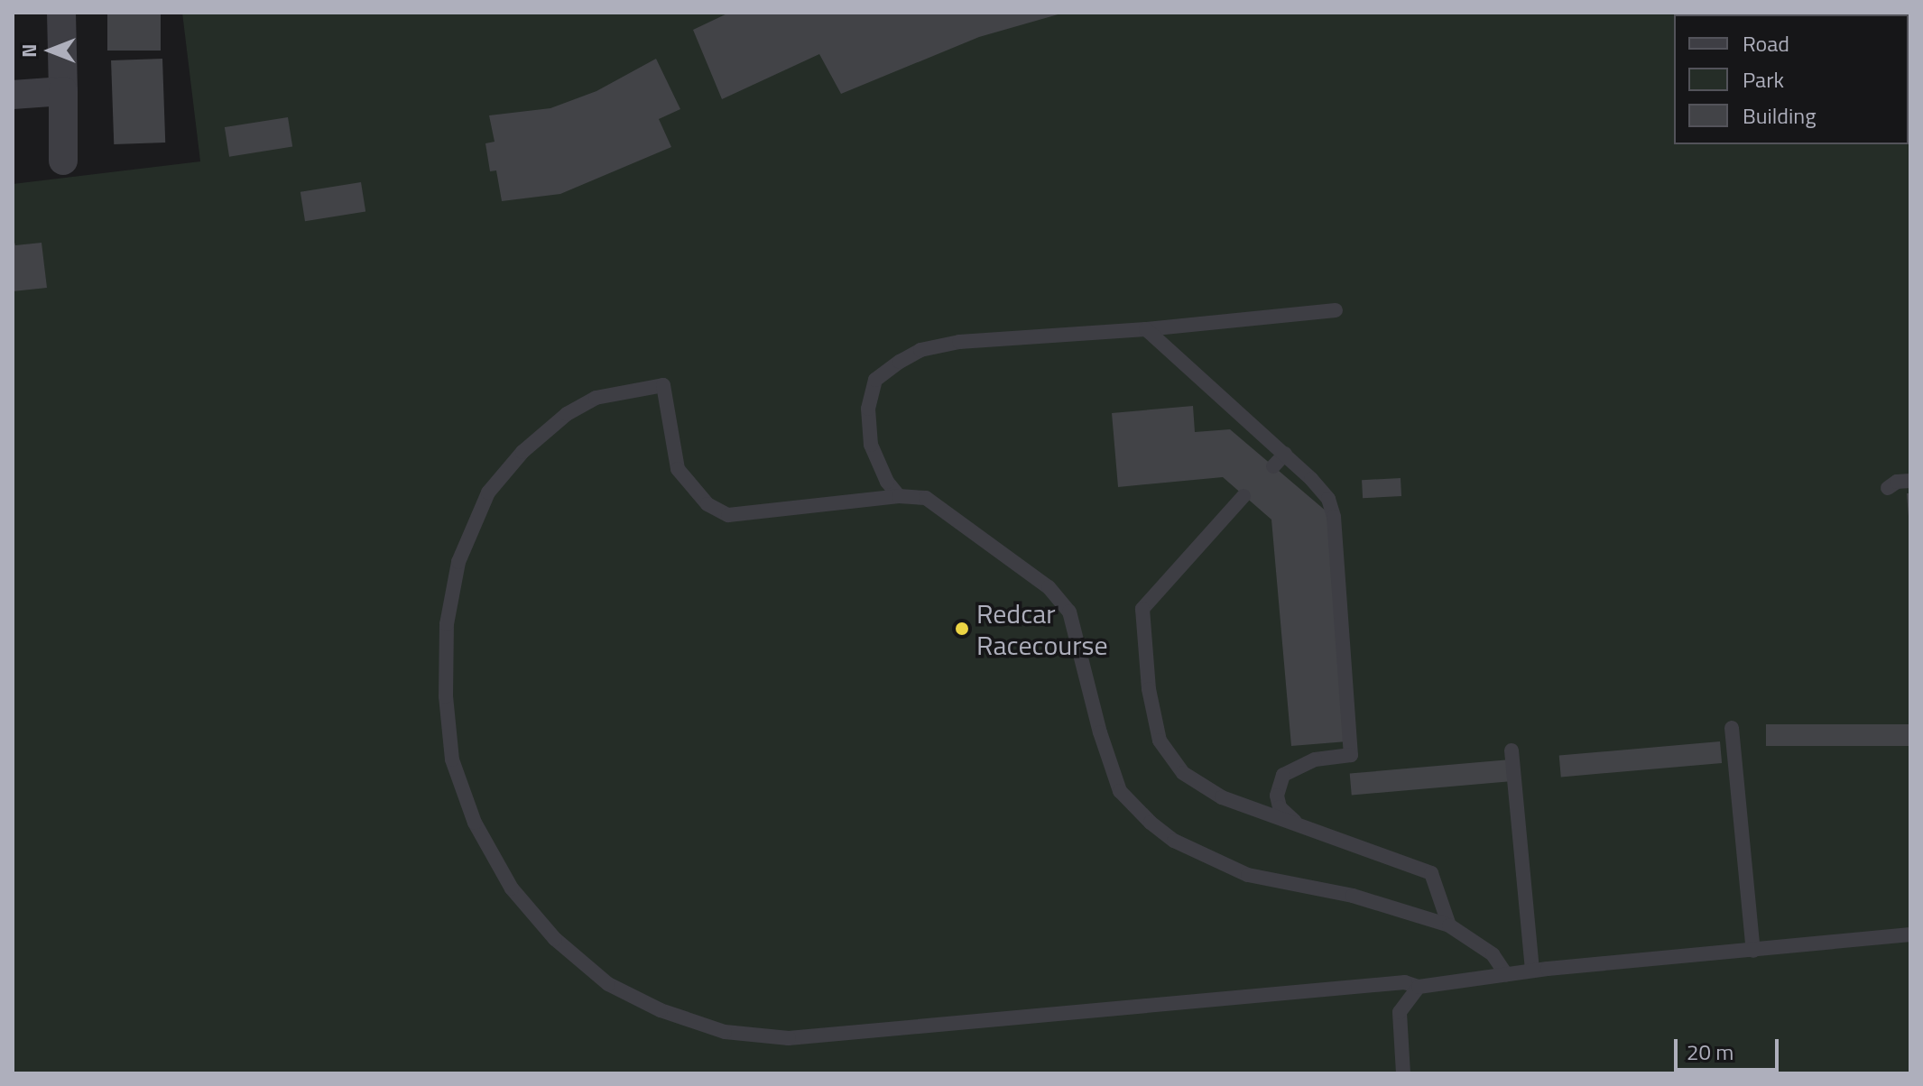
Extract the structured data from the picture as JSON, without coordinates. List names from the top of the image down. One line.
{"places":["Redcar Racecourse"],"legend":["Road","Park","Building"],"scale_bar":"20 m","north":"left"}
